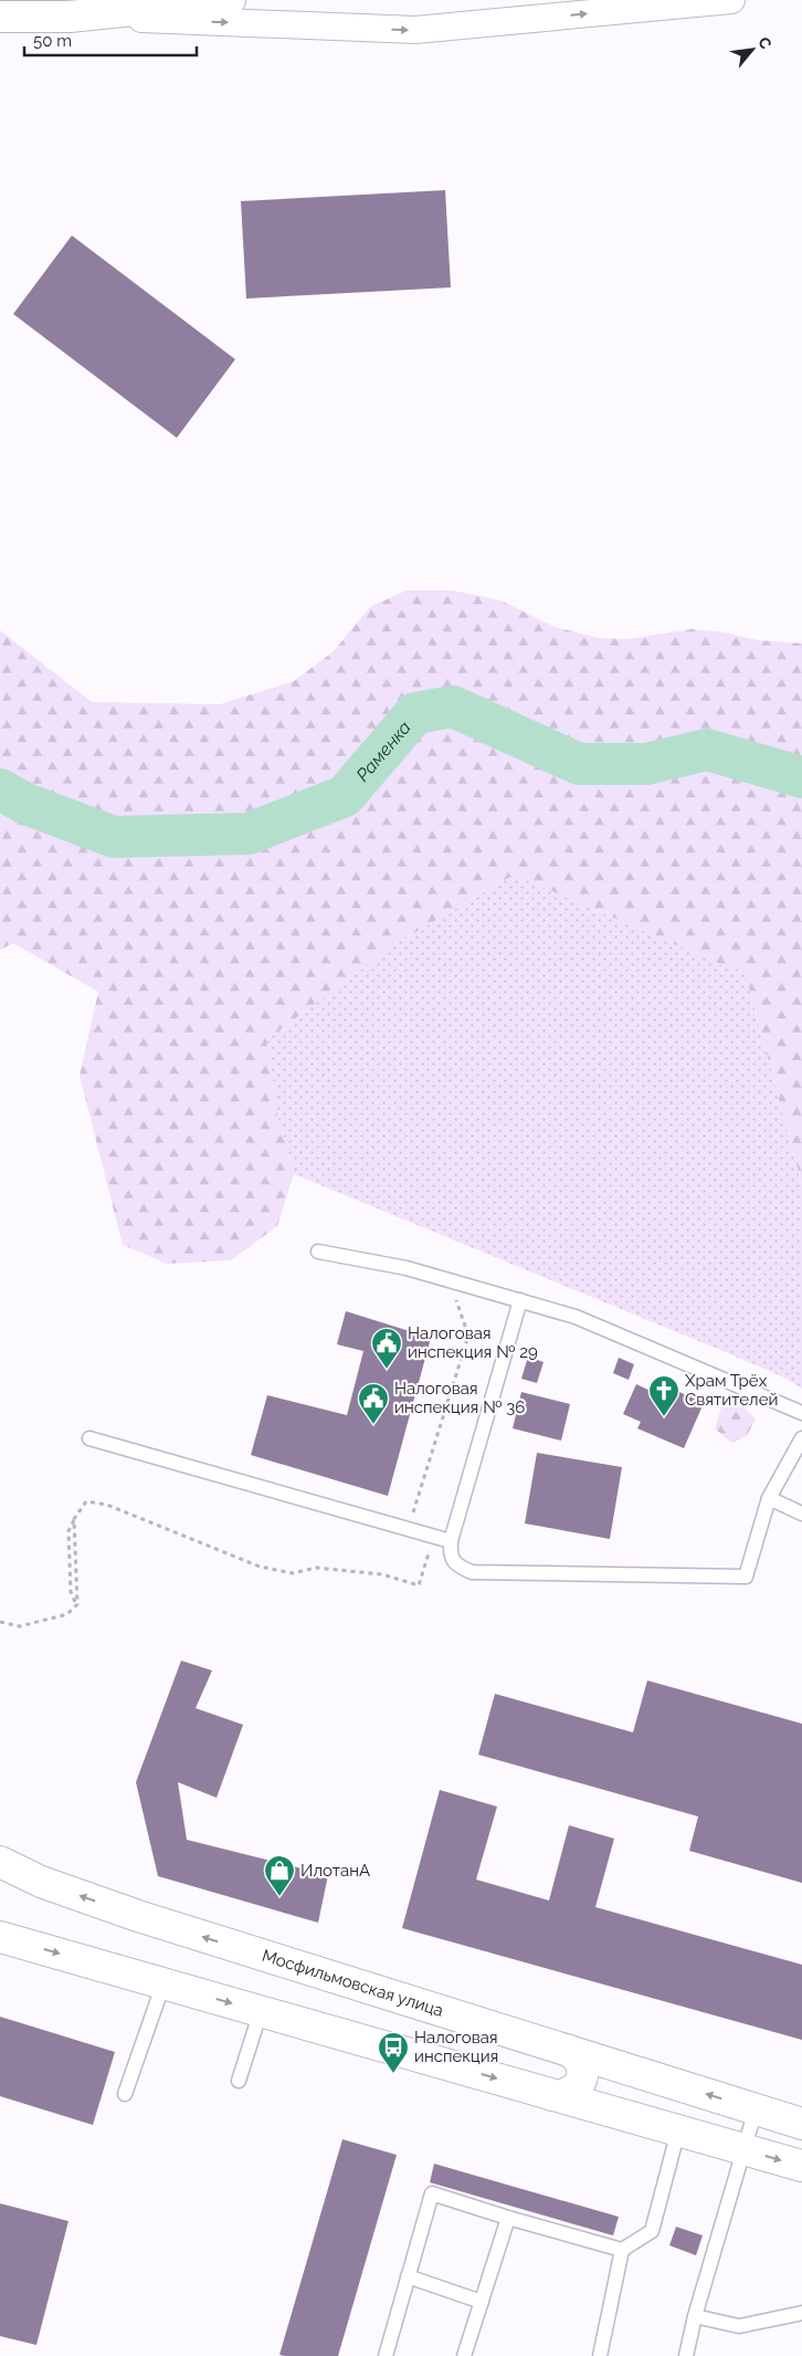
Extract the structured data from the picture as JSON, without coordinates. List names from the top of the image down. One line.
{"streets":{"main road":["Мосфильмовская улица"]},"water":["Раменка"],"places":{"public building":["Налоговая инспекция № 29","Налоговая инспекция № 36"],"church":["Храм Трёх Святителей"],"shop":["ИлотанА"],"bus stop":["Налоговая инспекция"]},"scale_bar":"50 m","north":"top right"}
